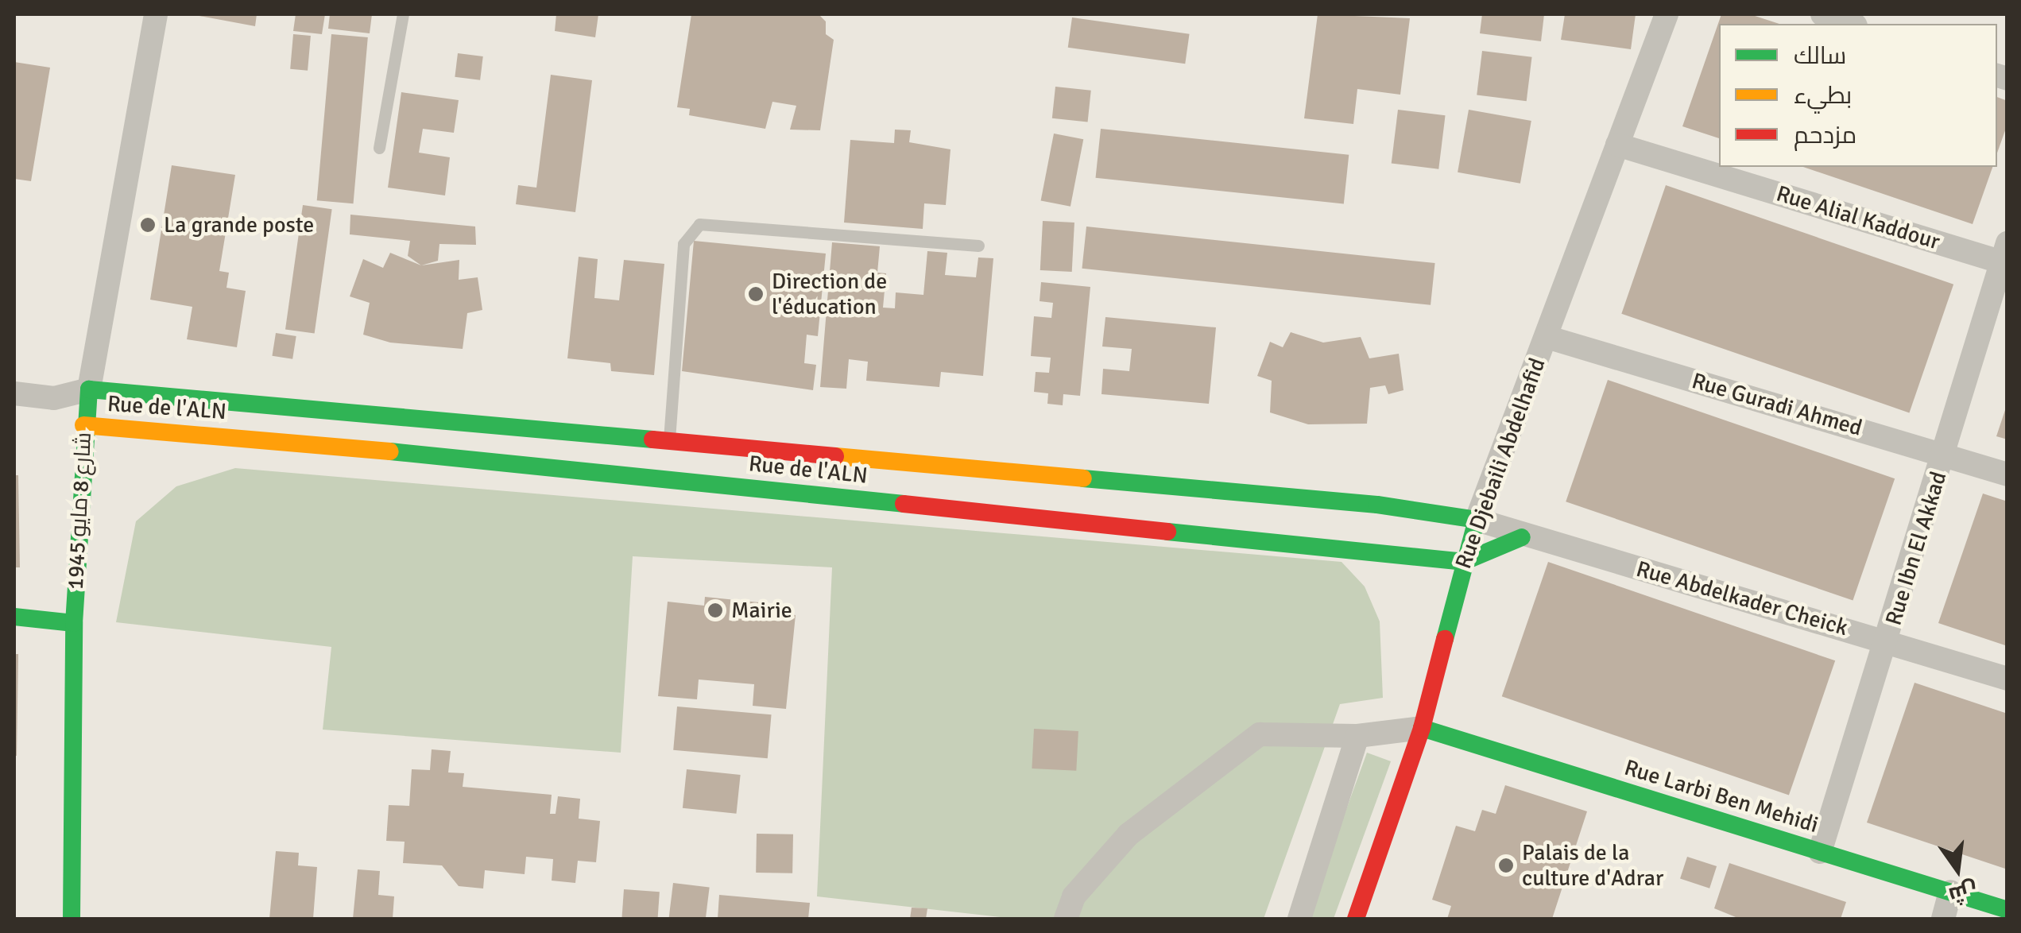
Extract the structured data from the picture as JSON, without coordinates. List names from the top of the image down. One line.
{"streets":{"street":["Rue Alial Kaddour","Rue Guradi Ahmed","Rue de l'ALN","Rue Djebaili Abdelhafid","شارع 8 مايو 1945","Rue Ibn El Akkad","Rue Abdelkader Cheick","Rue Larbi Ben Mehidi"]},"crossings":[["Rue Alial Kaddour","Rue Djebaili Abdelhafid"],["Rue Alial Kaddour","Rue Ibn El Akkad"],["Rue Guradi Ahmed","Rue Djebaili Abdelhafid"],["Rue Guradi Ahmed","Rue Ibn El Akkad"],["Rue de l'ALN","Rue Djebaili Abdelhafid"],["Rue de l'ALN","شارع 8 مايو 1945"],["Rue de l'ALN","Rue Abdelkader Cheick"],["Rue Djebaili Abdelhafid","Rue Abdelkader Cheick"],["Rue Djebaili Abdelhafid","Rue Larbi Ben Mehidi"],["Rue Ibn El Akkad","Rue Abdelkader Cheick"],["Rue Ibn El Akkad","Rue Larbi Ben Mehidi"]],"places":["La grande poste","Direction de l'éducation","Mairie","Palais de la culture d'Adrar"],"legend":["سالك","بطيء","مزدحم"],"north":"bottom"}
